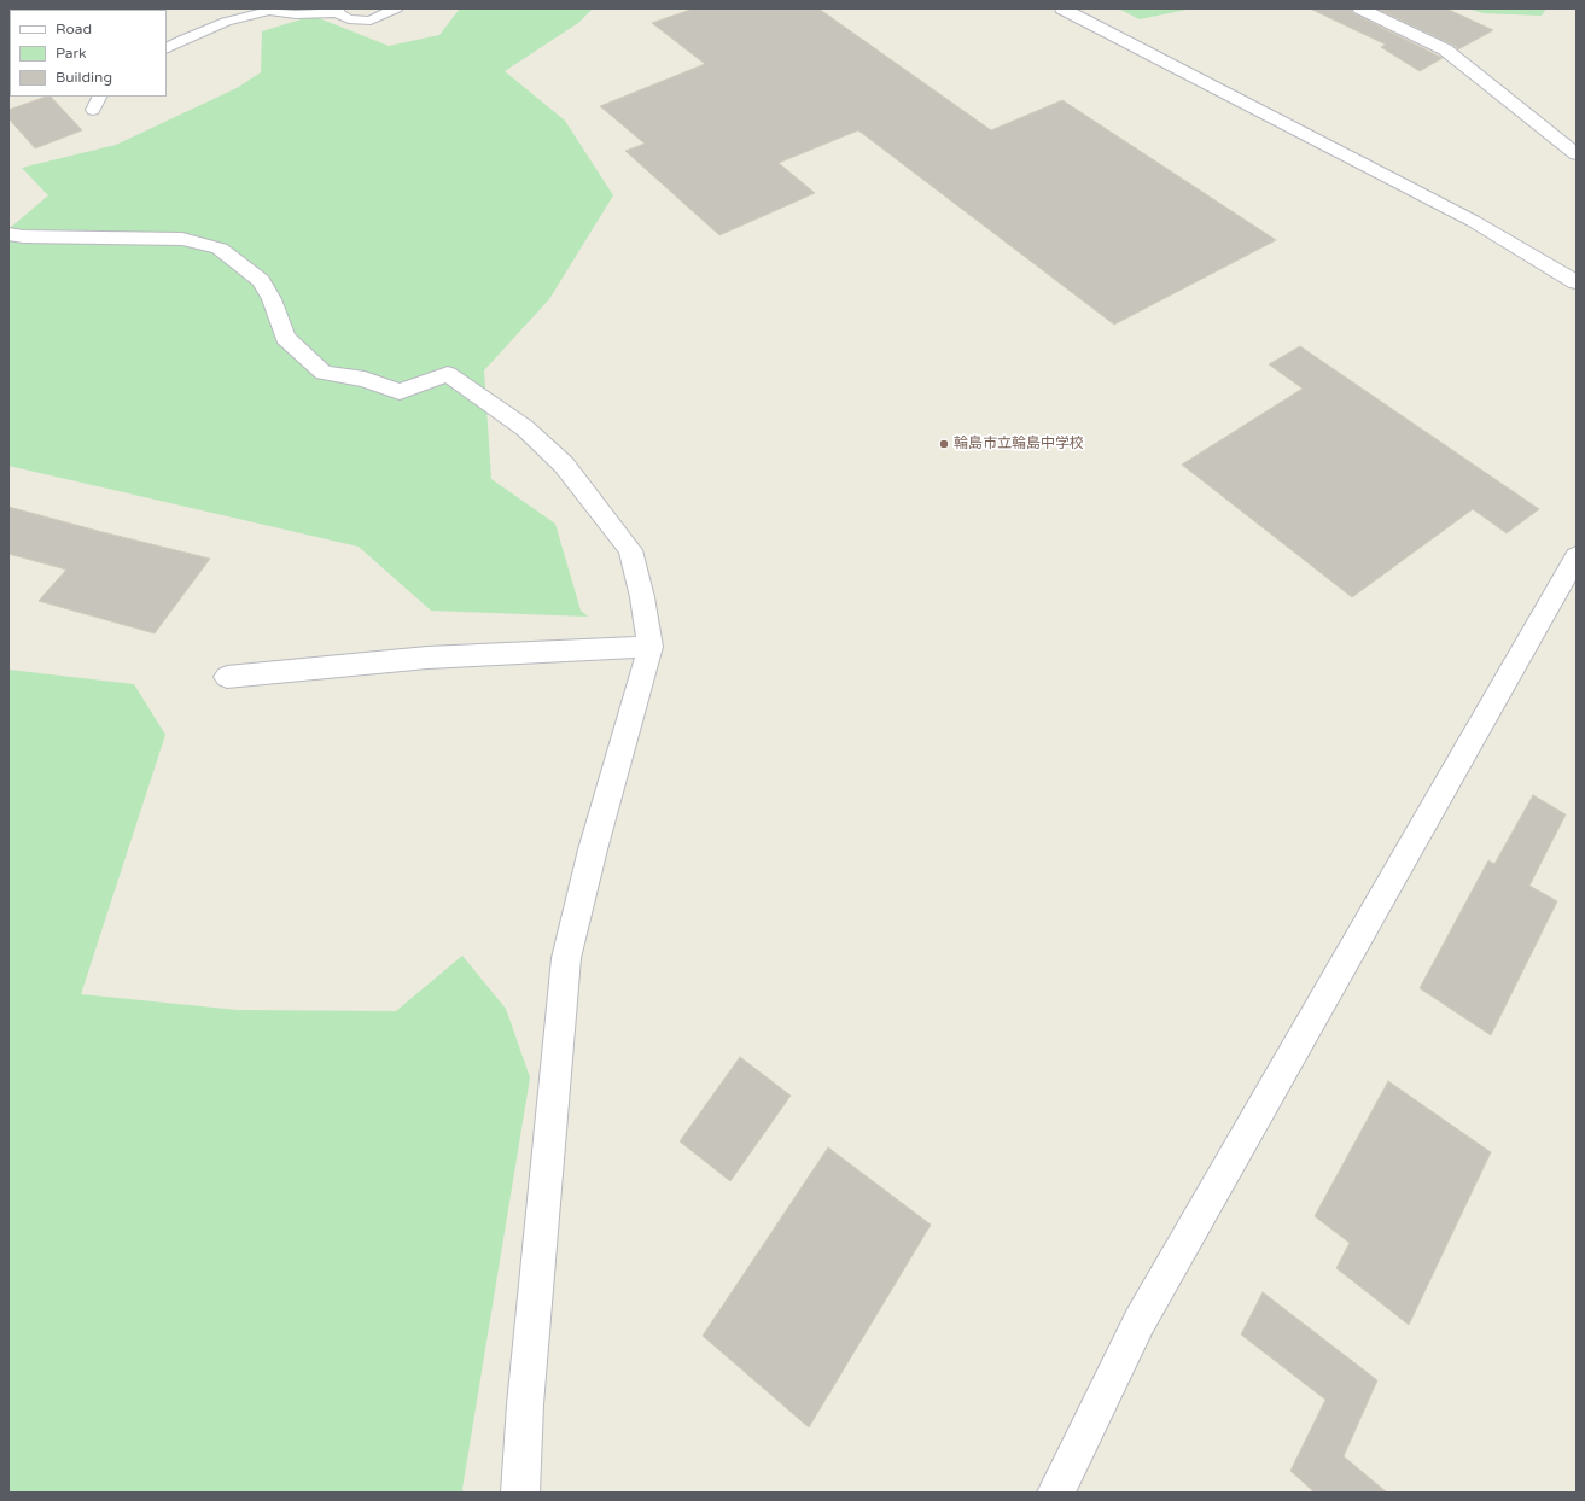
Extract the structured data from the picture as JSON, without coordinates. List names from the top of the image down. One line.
{"places":["輪島市立輪島中学校"],"legend":["Road","Park","Building"]}
